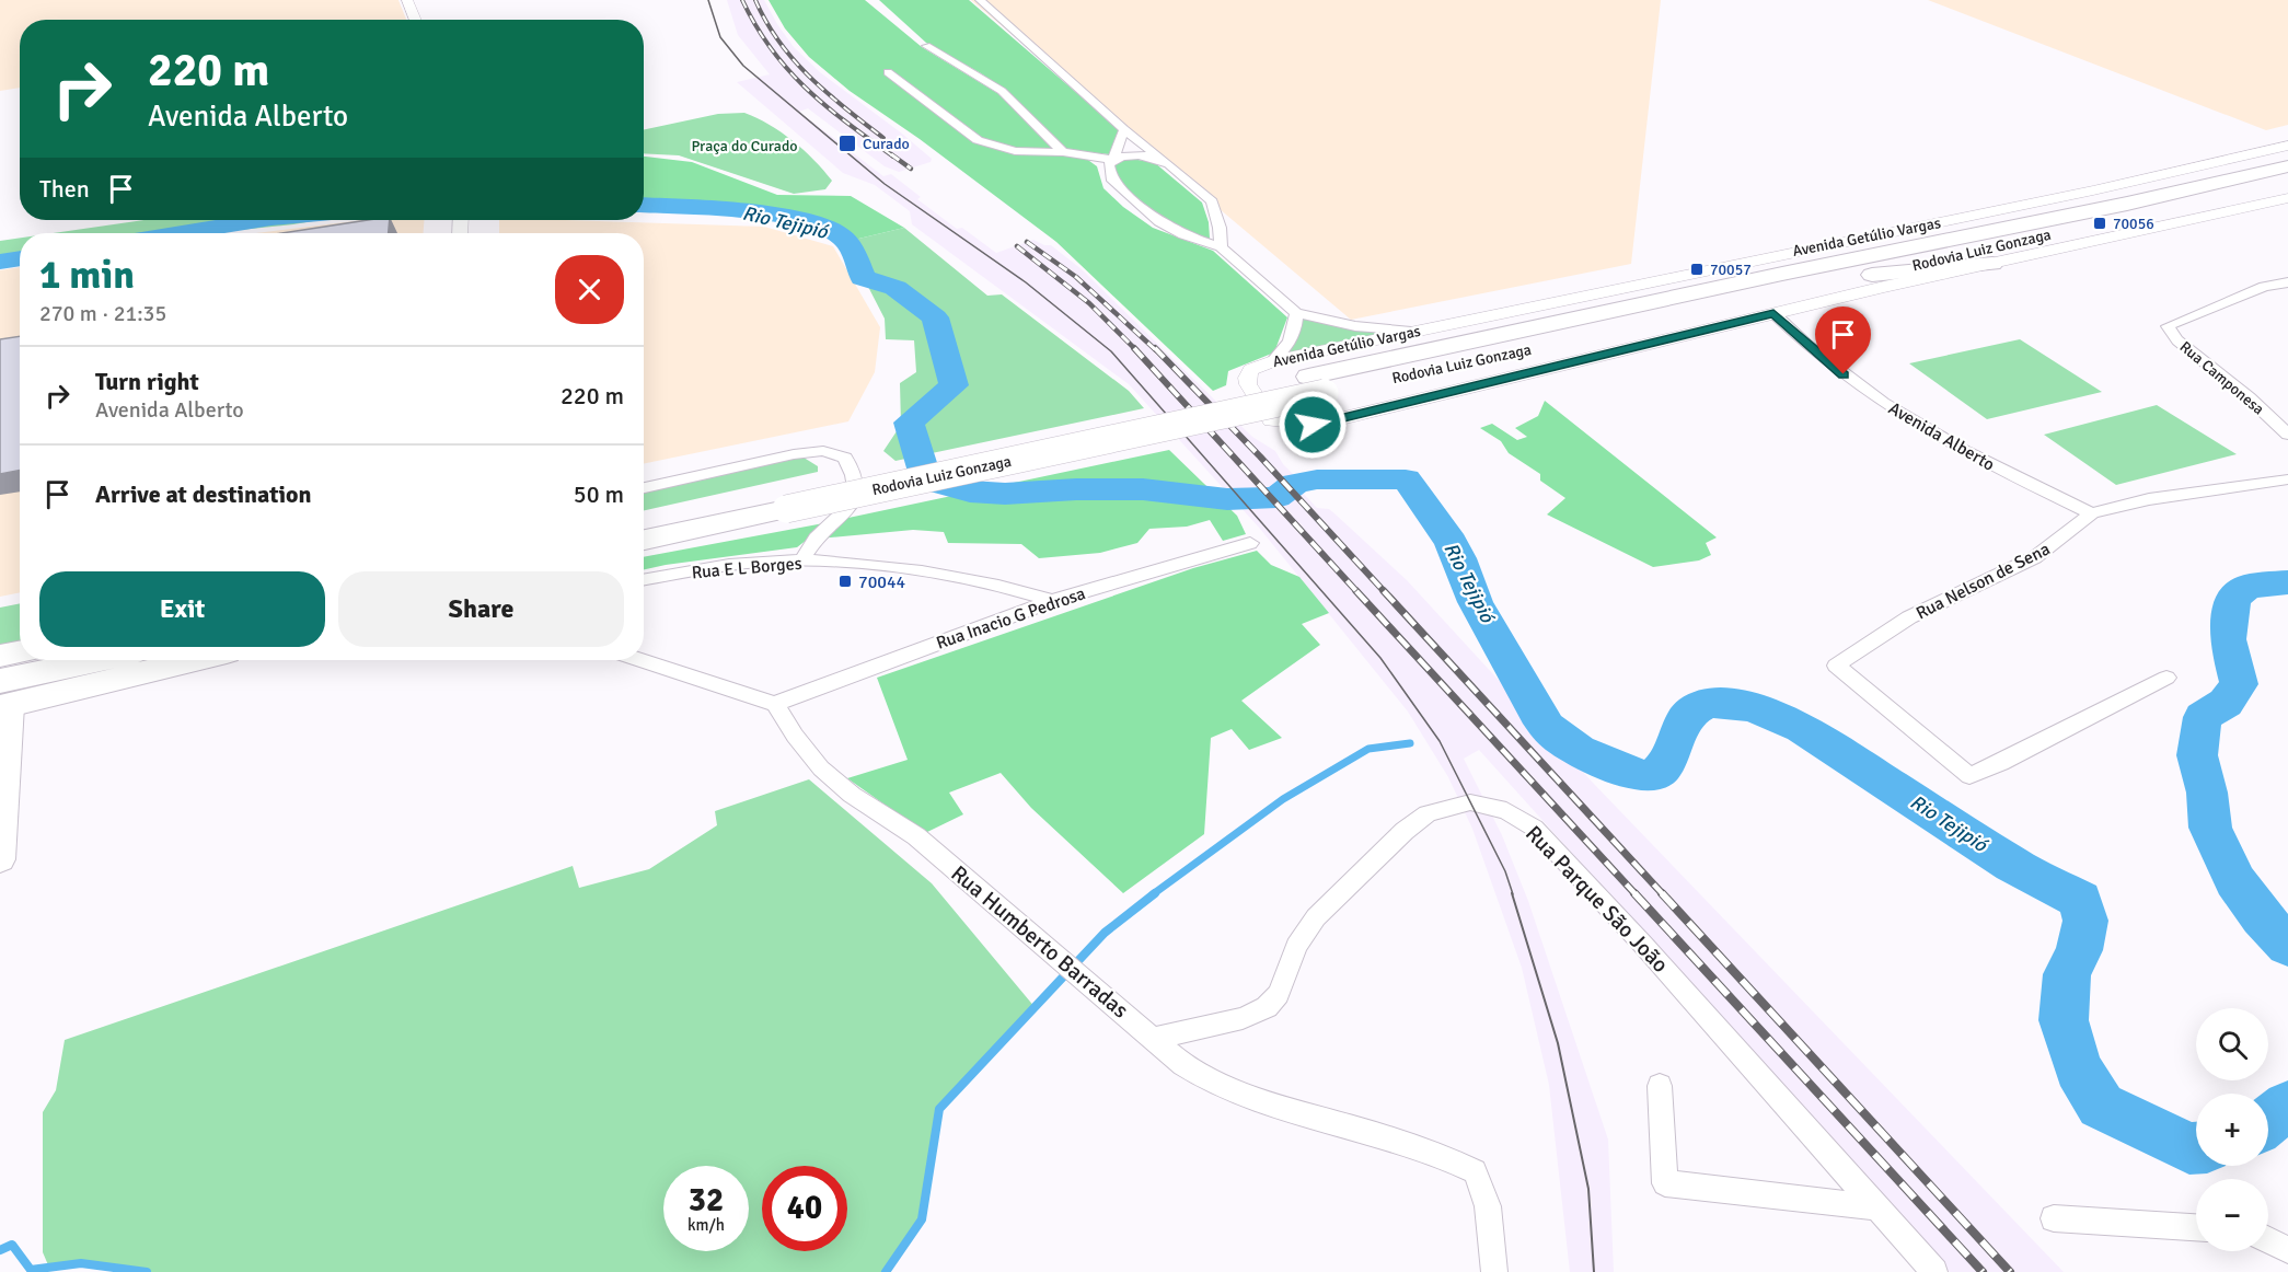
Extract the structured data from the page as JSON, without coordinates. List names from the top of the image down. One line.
{"streets":{"highway":["Rodovia Luiz Gonzaga"],"street":["Avenida Getúlio Vargas","Rua Camponesa","Avenida Alberto","Rua E L Borges","Rua Nelson de Sena","Rua Inacio G Pedrosa","Rua Parque São João","Rua Humberto Barradas"]},"crossings":[["Avenida Getúlio Vargas","Avenida Alberto"],["Avenida Alberto","Rua Nelson de Sena"],["Rua E L Borges","Rua Inacio G Pedrosa"],["Rua Inacio G Pedrosa","Rua Humberto Barradas"],["Rua Parque São João","Rua Humberto Barradas"]],"water":["Rio Tejipió"],"parks":["Praça do Curado"],"places":{"transit":["Curado","70056","70057","70044"]},"page":{"turn":["220 m","Avenida Alberto"],"then":"Then","heading":["1 min","270 m · 21:35"],"list":[{"name":"Turn right","note":"Avenida Alberto","value":"220 m"},{"name":"Arrive at destination","value":"50 m"}],"buttons":["Exit","Share"],"map_buttons":["+","−"],"speed":"32 km/h","limit":"40"}}
